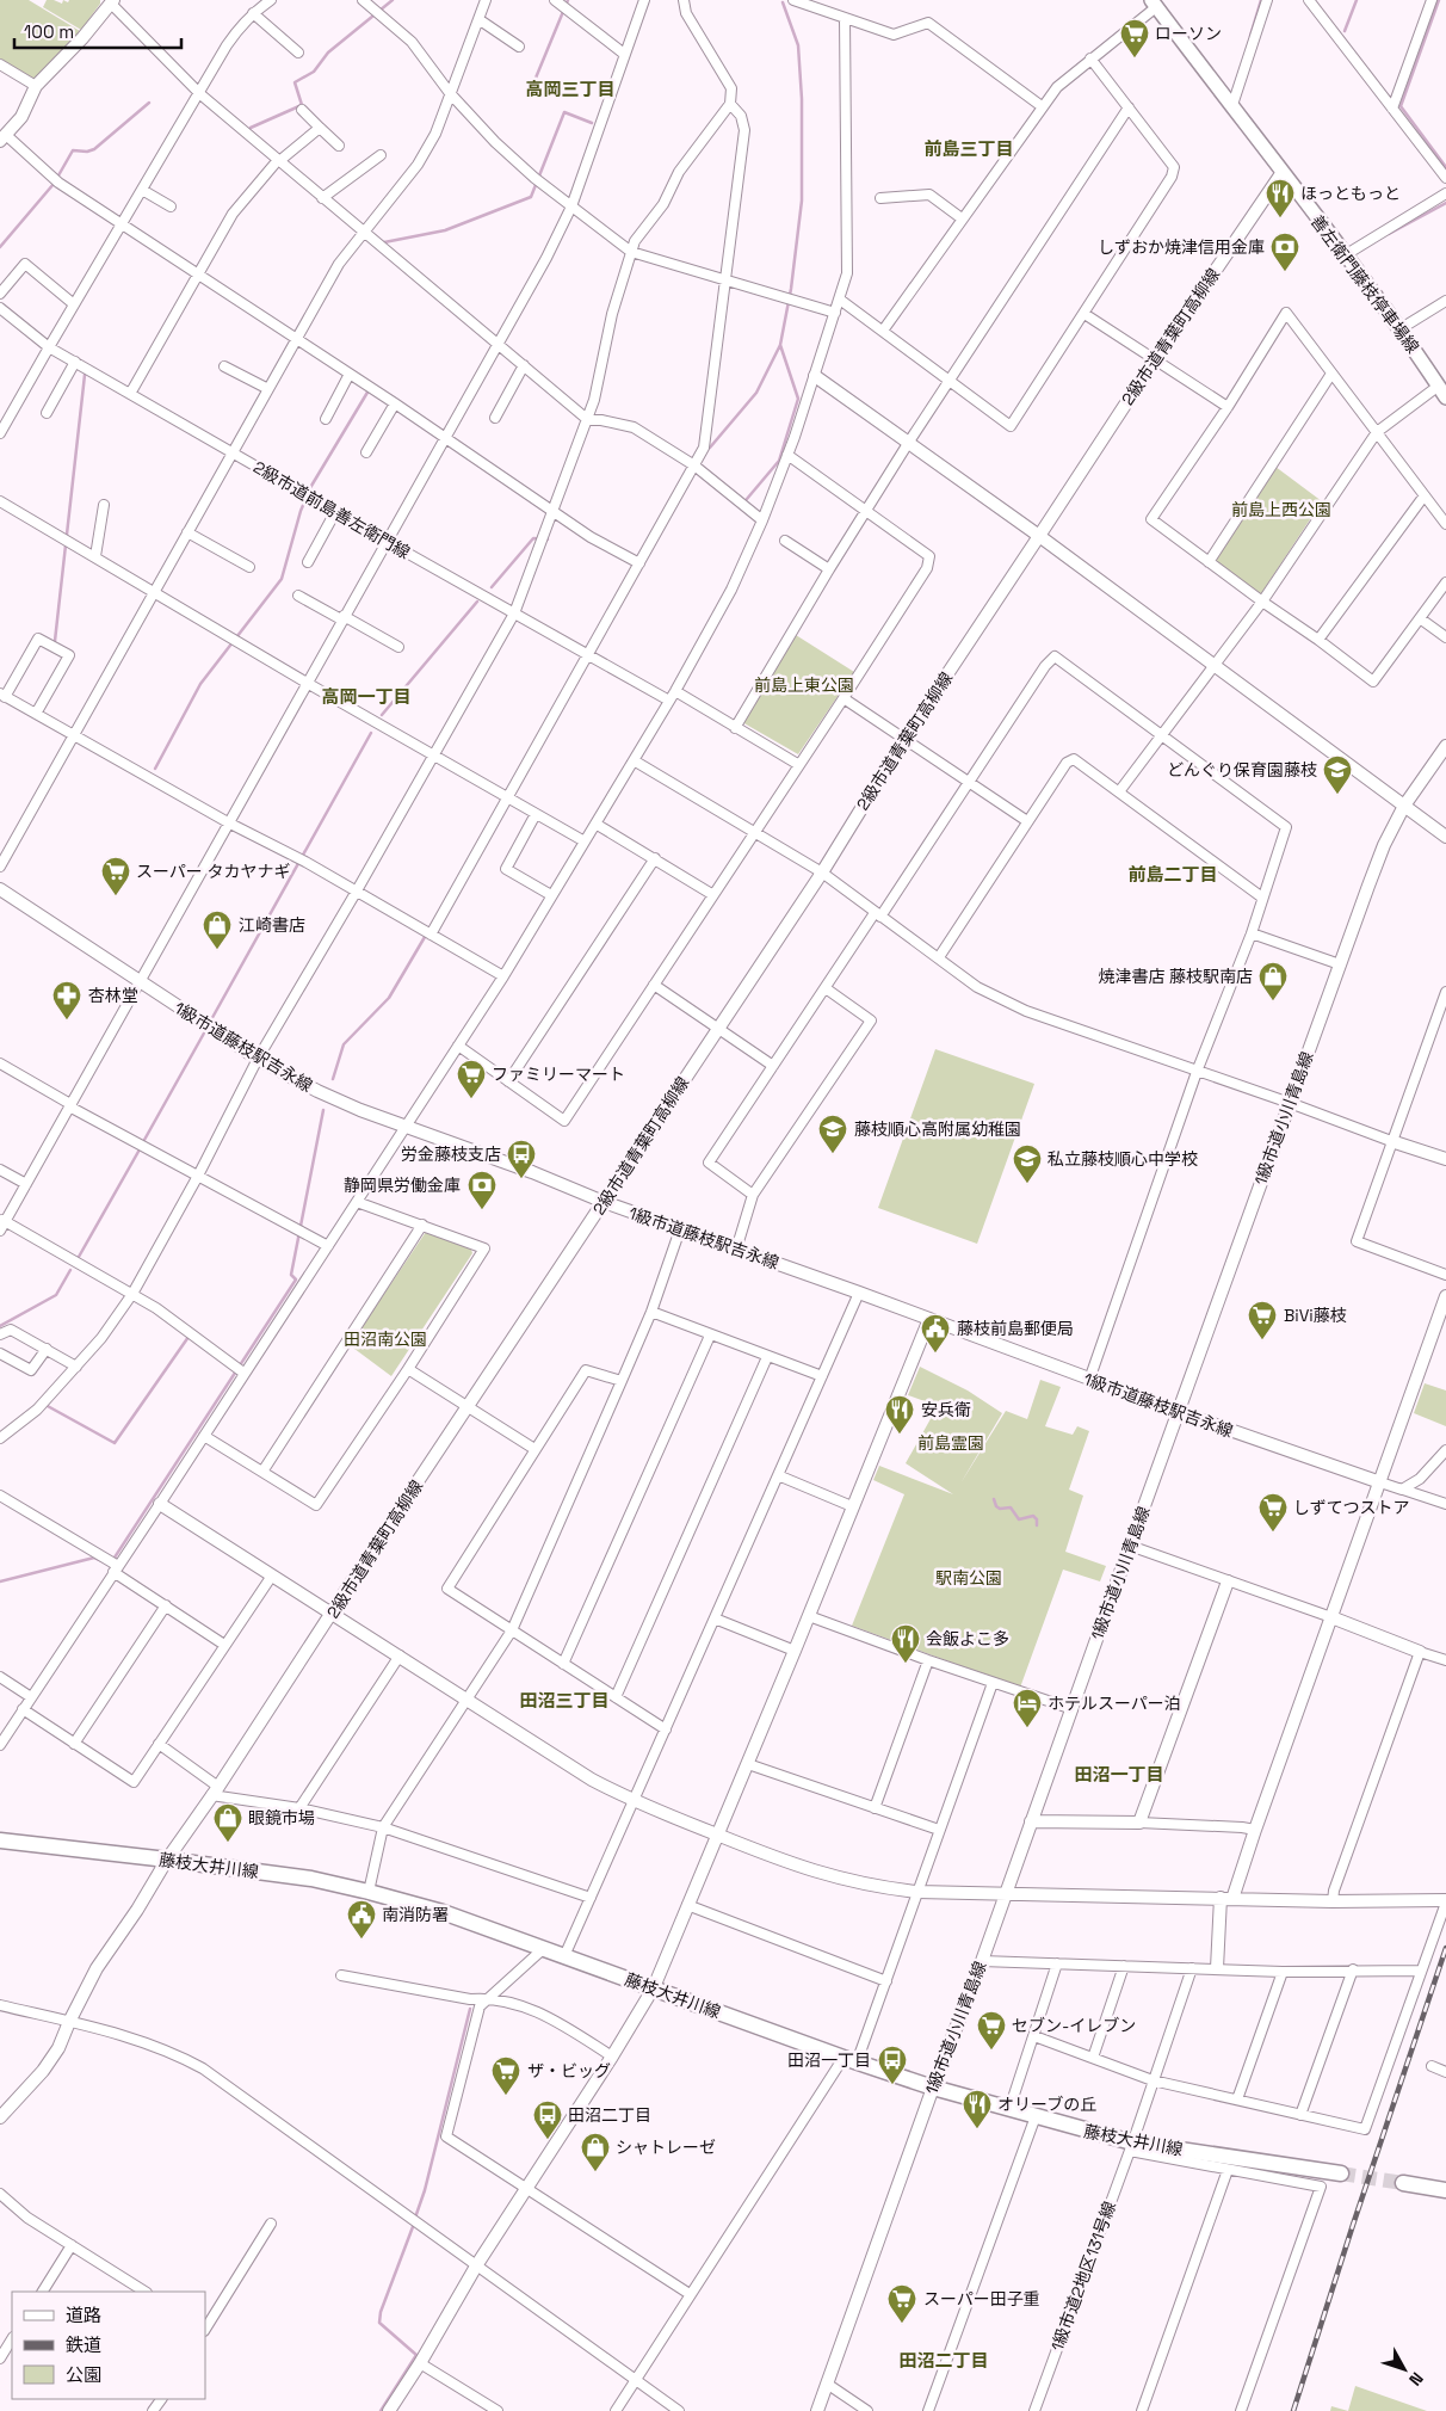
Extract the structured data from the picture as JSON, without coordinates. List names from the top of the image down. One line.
{"streets":{"main road":["善左衛門藤枝停車場線","藤枝大井川線"],"street":["2級市道青葉町高柳線","2級市道前島善左衛門線","1級市道藤枝駅吉永線","1級市道小川青島線","1級市道2地区131号線"]},"crossings":[["善左衛門藤枝停車場線","2級市道青葉町高柳線"],["2級市道青葉町高柳線","1級市道藤枝駅吉永線"],["2級市道青葉町高柳線","藤枝大井川線"],["1級市道藤枝駅吉永線","1級市道小川青島線"],["1級市道小川青島線","藤枝大井川線"],["藤枝大井川線","1級市道2地区131号線"]],"districts":["高岡三丁目","前島三丁目","高岡一丁目","前島二丁目","田沼三丁目","田沼一丁目","田沼二丁目"],"parks":["前島上西公園","前島上東公園","田沼南公園","前島霊園","駅南公園"],"places":{"supermarket":["ローソン","スーパー タカヤナギ","ファミリーマート","BiVi藤枝","しずてつストア","セブン-イレブン","ザ・ビッグ","スーパー田子重"],"restaurant":["ほっともっと","安兵衛","会飯よこ多","オリーブの丘"],"bank":["しずおか焼津信用金庫","静岡県労働金庫"],"school or university":["どんぐり保育園藤枝","藤枝順心高附属幼稚園","私立藤枝順心中学校"],"shop":["江崎書店","焼津書店 藤枝駅南店","眼鏡市場","シャトレーゼ"],"pharmacy":["杏林堂"],"bus stop":["労金藤枝支店","田沼一丁目","田沼二丁目"],"public building":["藤枝前島郵便局","南消防署"],"hotel":["ホテルスーパー泊"]},"legend":["道路","鉄道","公園"],"scale_bar":"100 m","north":"bottom right"}
